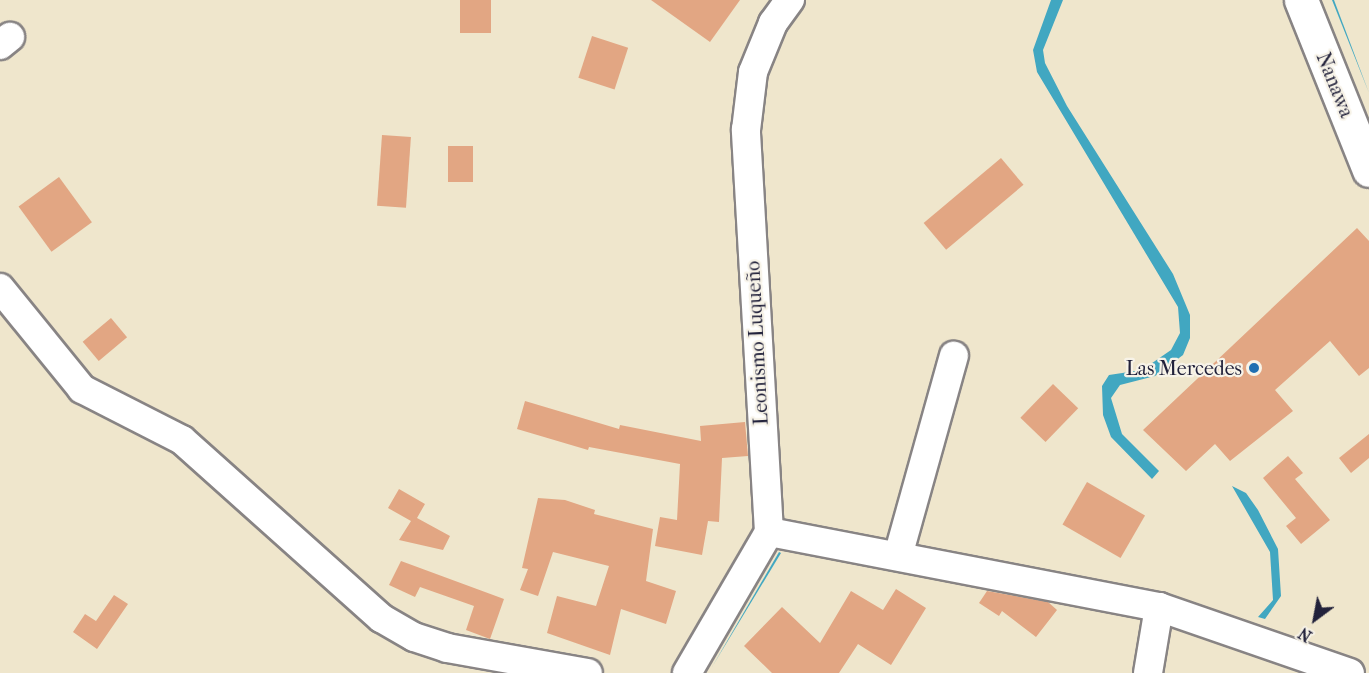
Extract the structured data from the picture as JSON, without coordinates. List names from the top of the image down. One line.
{"streets":{"main road":["Nanawa"],"street":["Leonismo Luqueño"]},"places":["Las Mercedes"],"north":"bottom left"}
